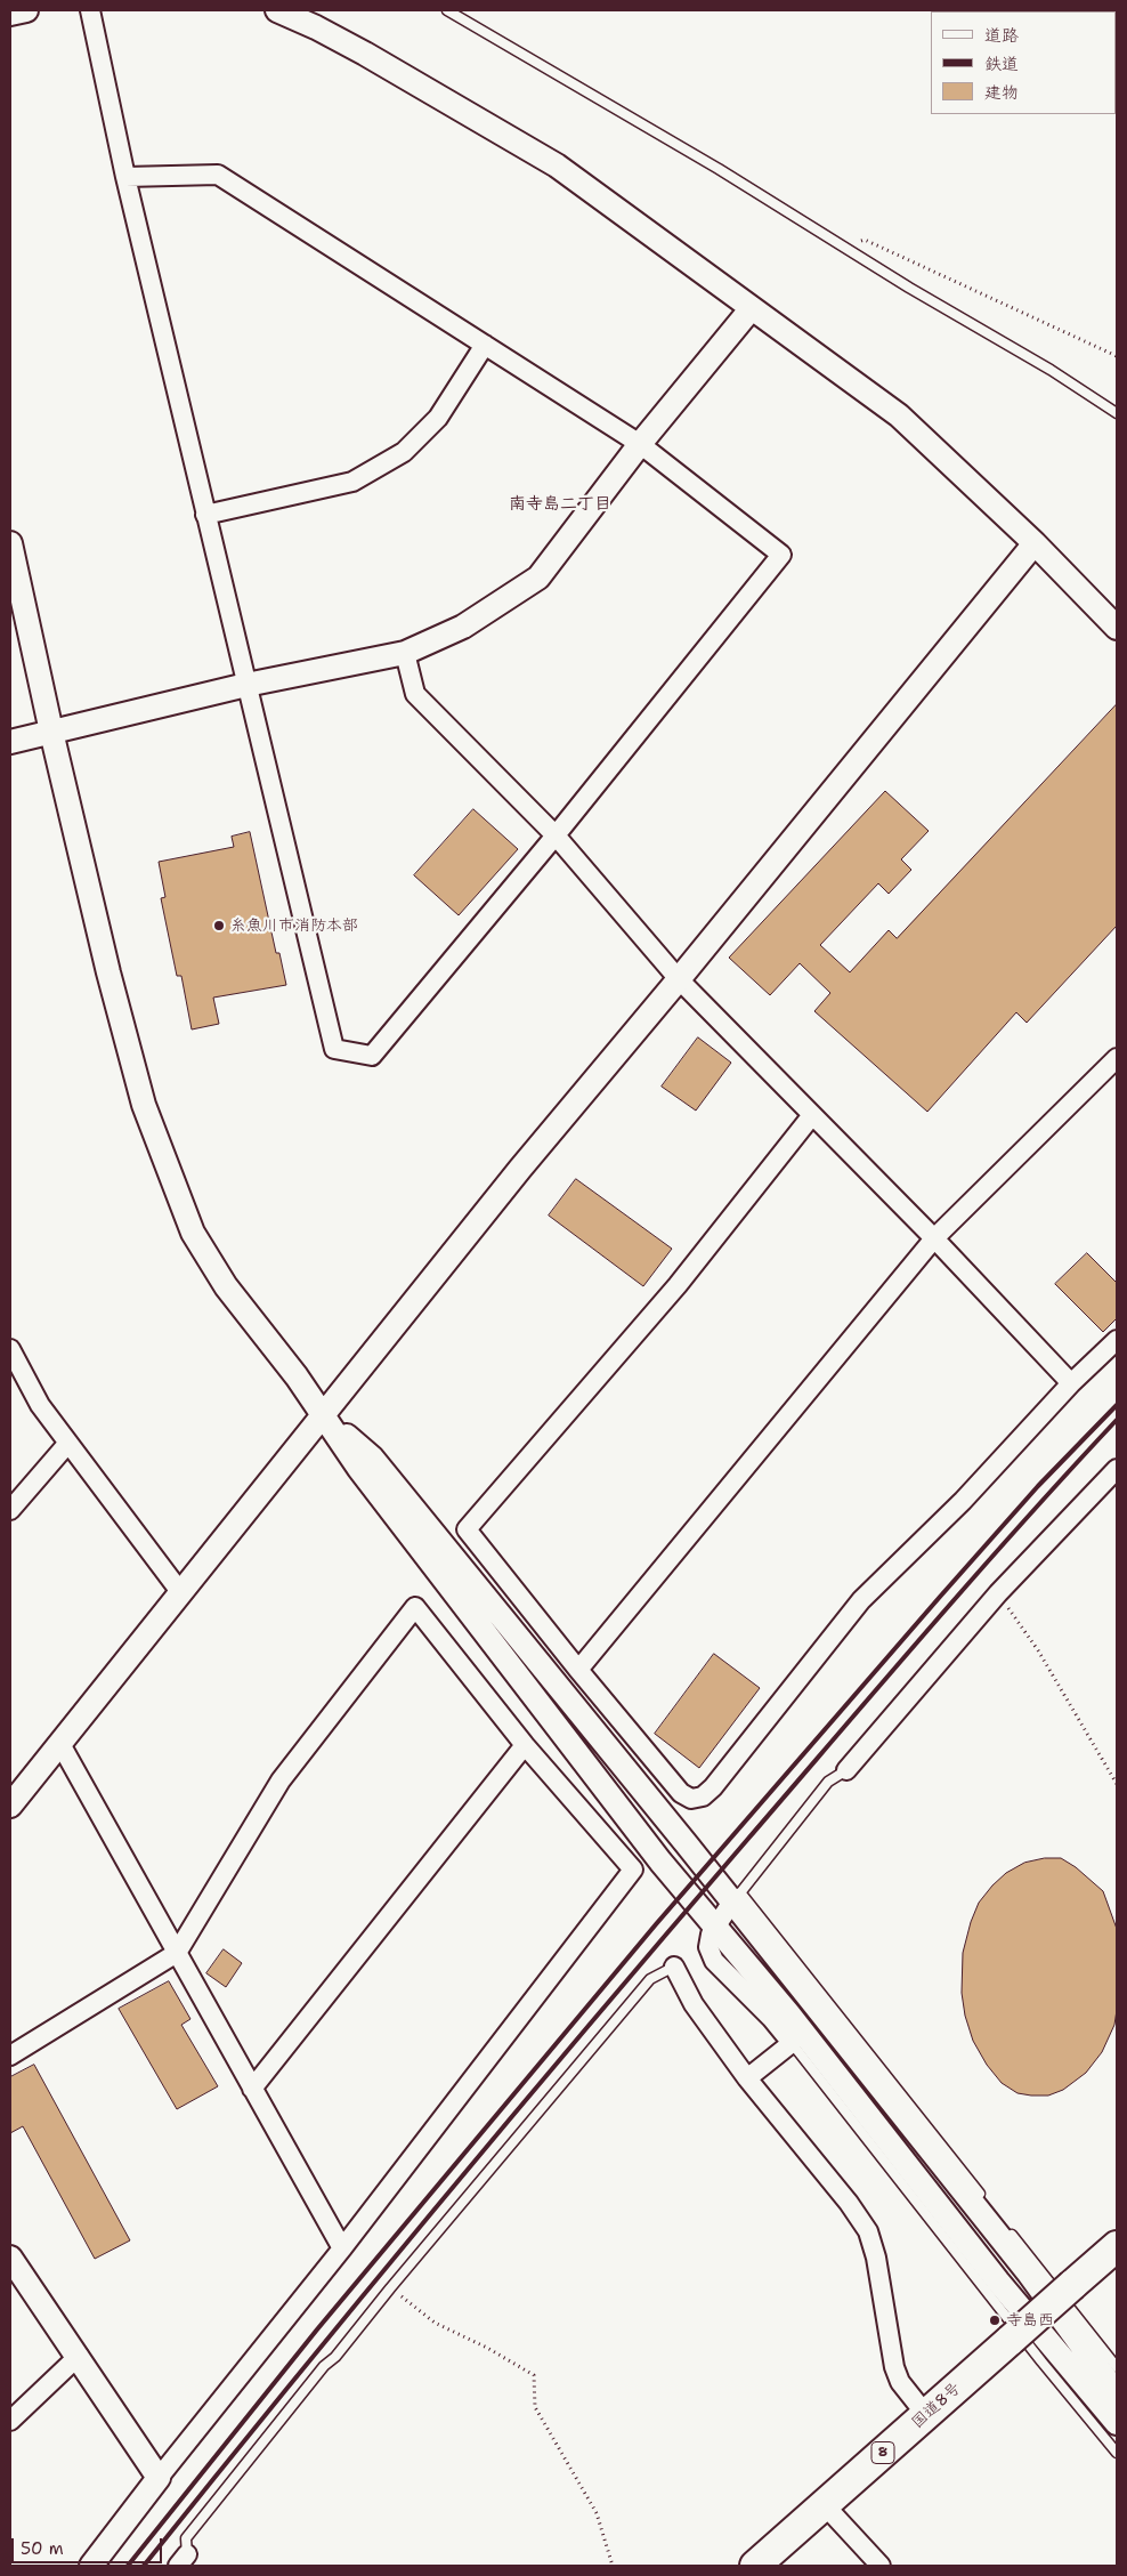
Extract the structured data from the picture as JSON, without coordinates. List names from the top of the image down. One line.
{"streets":{"highway":["国道8号","8"]},"districts":["南寺島二丁目"],"places":["糸魚川市消防本部","寺島西"],"legend":["道路","鉄道","建物"],"scale_bar":"50 m"}
